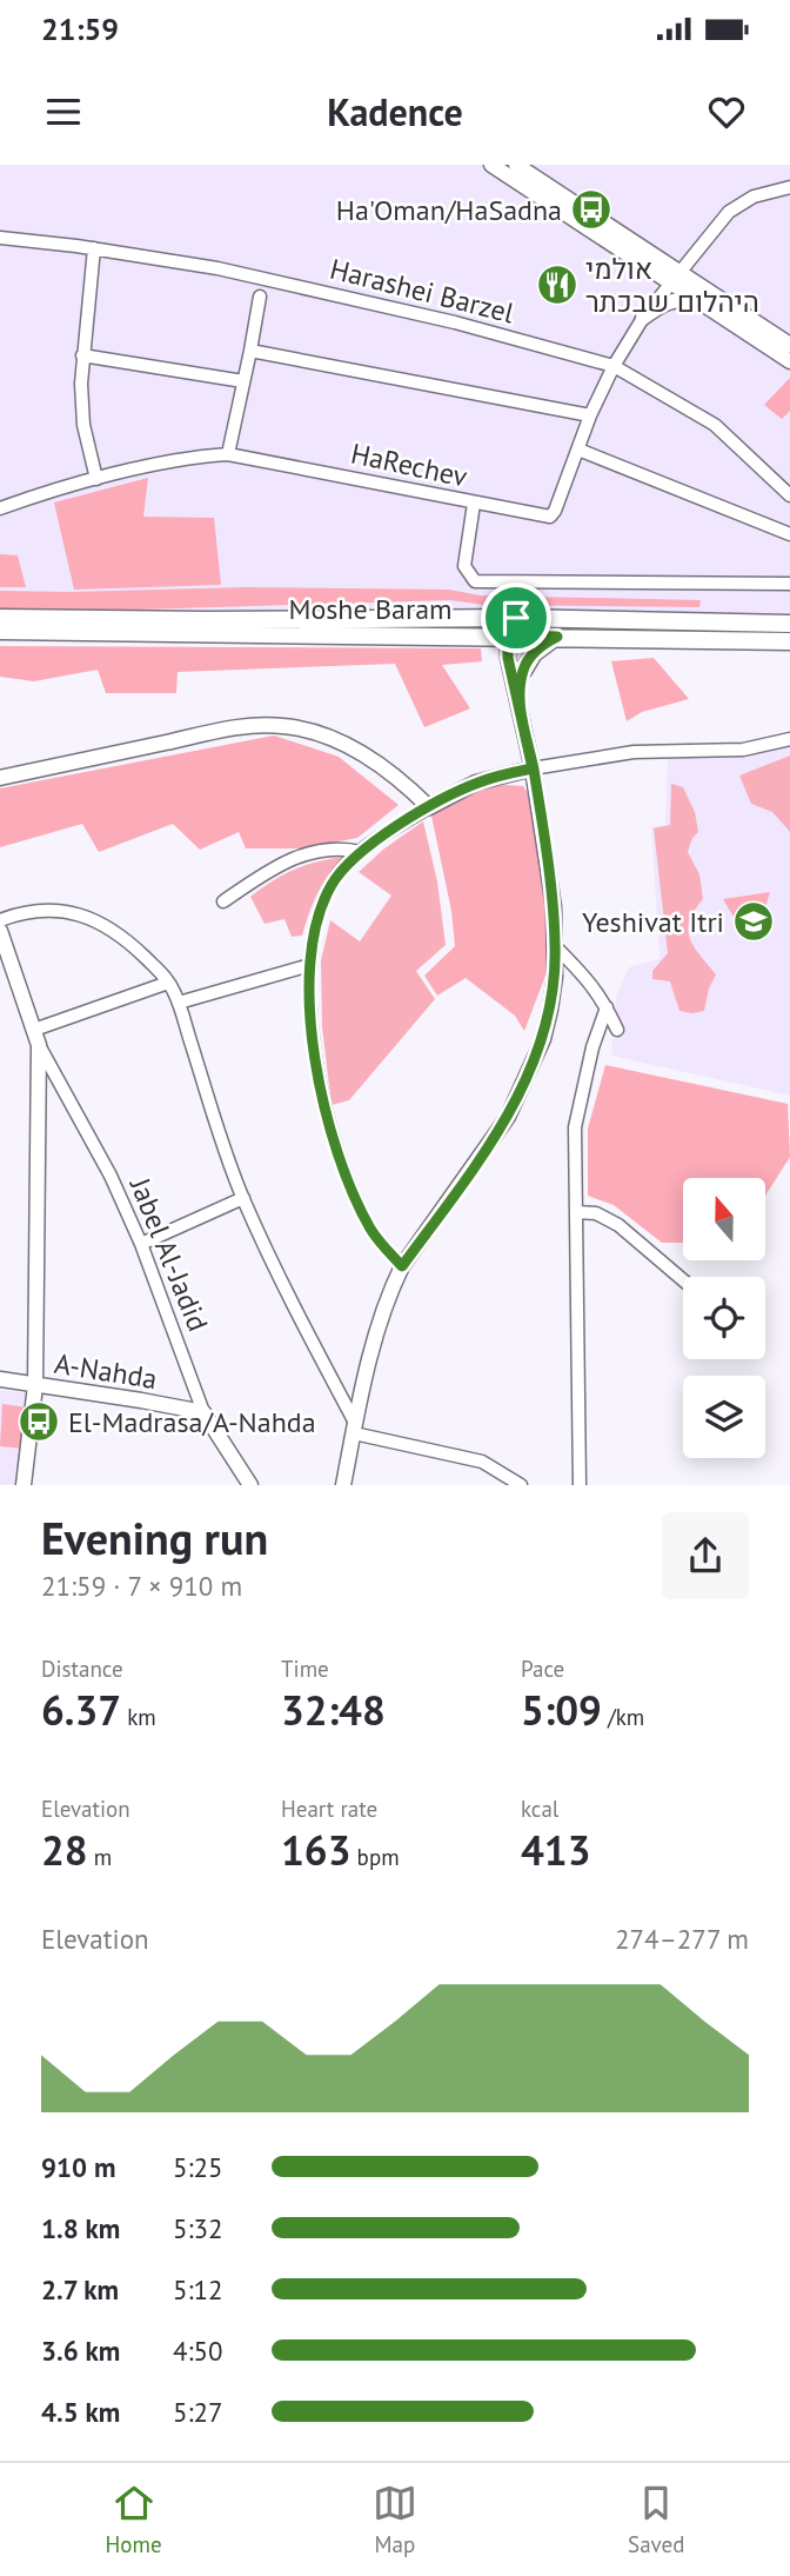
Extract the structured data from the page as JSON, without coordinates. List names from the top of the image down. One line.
{"streets":{"main road":["Moshe Baram"],"street":["Harashei Barzel","HaRechev","Jabel Al-Jadid","A-Nahda"]},"crossings":[["Harashei Barzel","HaRechev"],["Jabel Al-Jadid","A-Nahda"]],"places":{"bus stop":["Ha'Oman/HaSadna","El-Madrasa/A-Nahda"],"restaurant":["אולמי היהלום שבכתר"],"school or university":["Yeshivat Itri"]},"north":"top","page":{"status":"21:59","header":"Kadence","heading":["Evening run","21:59 · 7 × 910 m"],"stats":[["Distance","6.37 km"],["Time","32:48"],["Pace","5:09 /km"],["Elevation","28 m"],["Heart rate","163 bpm"],["kcal","413"]],"chart":["Elevation","274–277 m"],"list":[{"name":"910 m","note":"5:25"},{"name":"1.8 km","note":"5:32"},{"name":"2.7 km","note":"5:12"},{"name":"3.6 km","note":"4:50"},{"name":"4.5 km","note":"5:27"}],"tabs":["Home","Map","Saved"]}}
